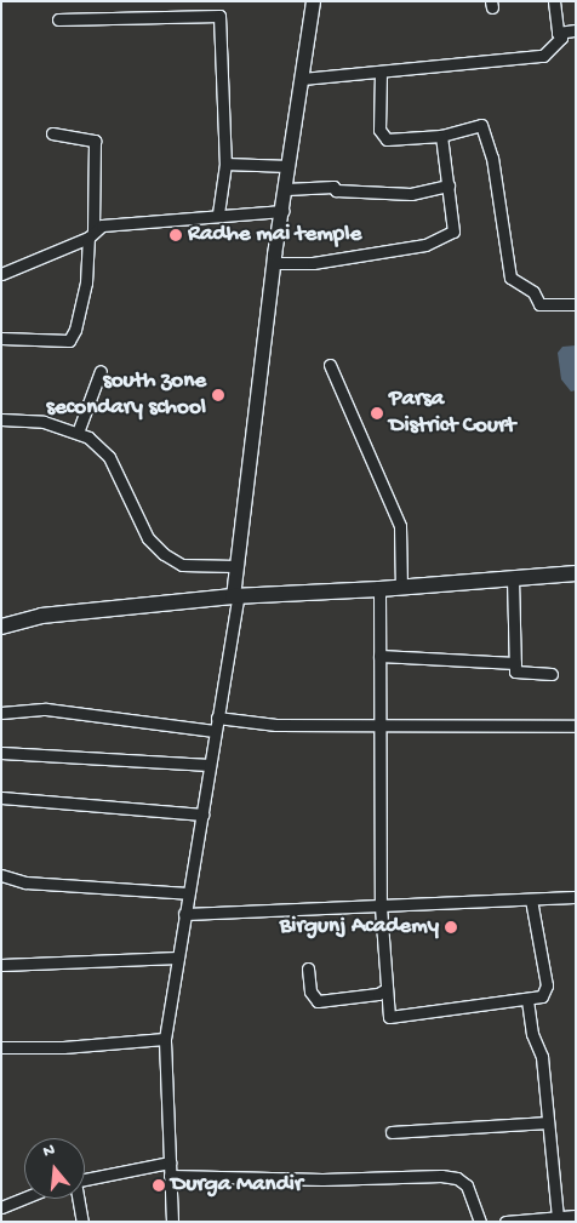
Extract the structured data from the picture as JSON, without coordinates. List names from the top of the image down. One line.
{"places":["Radhe mai temple","south zone secondary school","Parsa District Court","Birgunj Academy","Durga Mandir"],"north":"top"}
